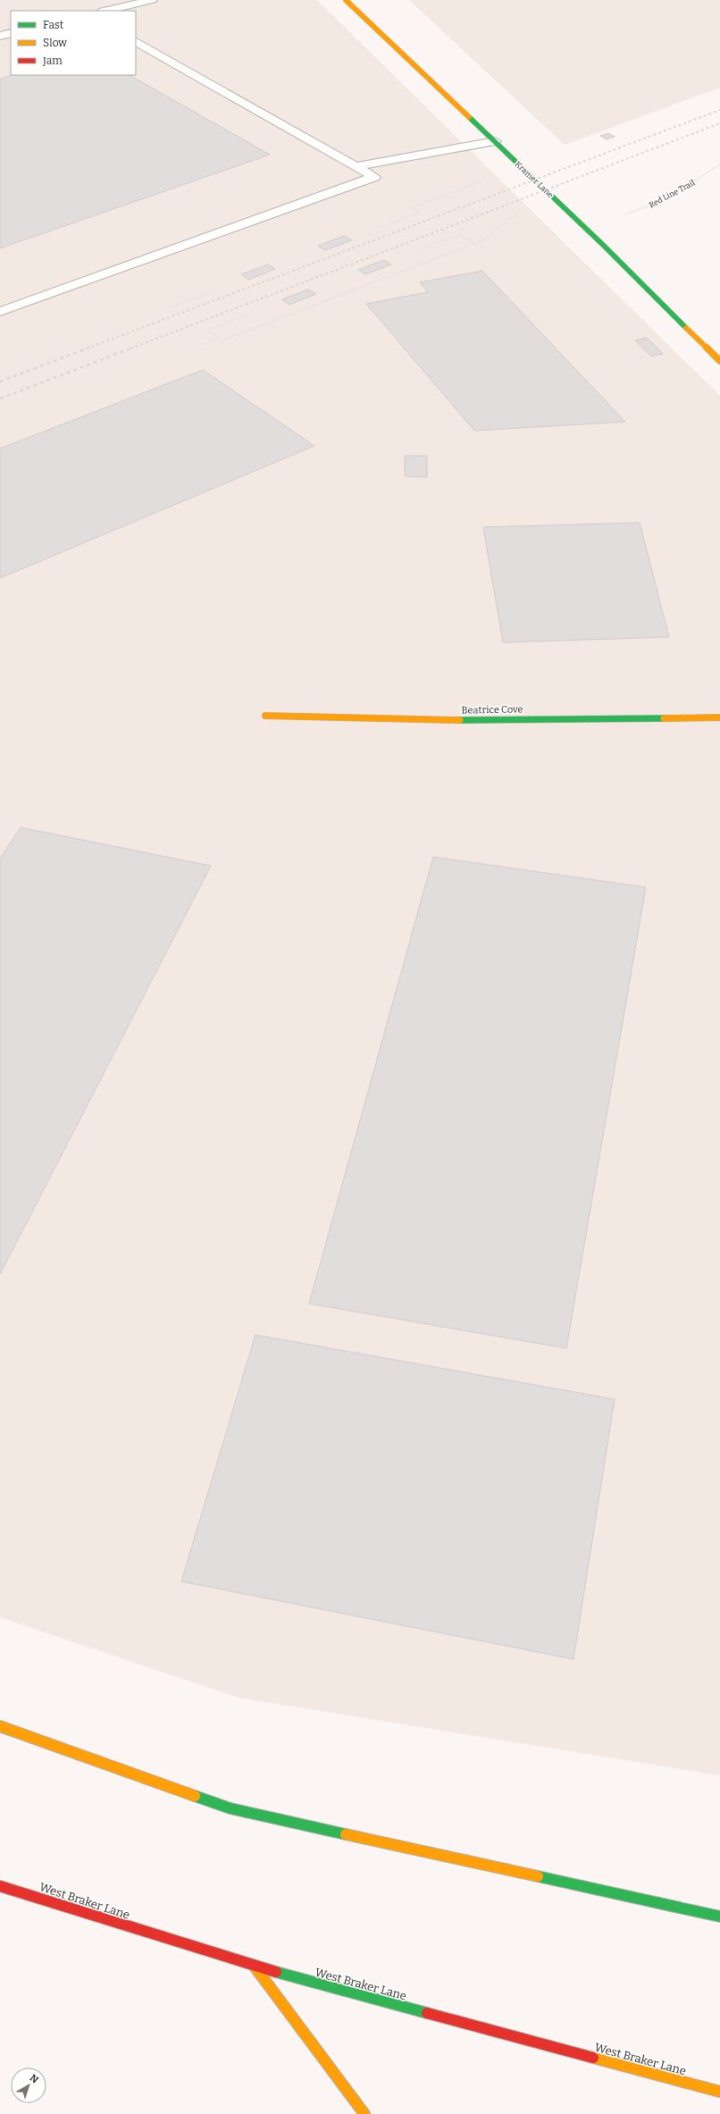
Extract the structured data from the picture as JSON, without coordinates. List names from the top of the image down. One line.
{"streets":{"street":["Kramer Lane","Beatrice Cove","West Braker Lane"],"path":["Red Line Trail"]},"legend":["Fast","Slow","Jam"],"north":"top right"}
